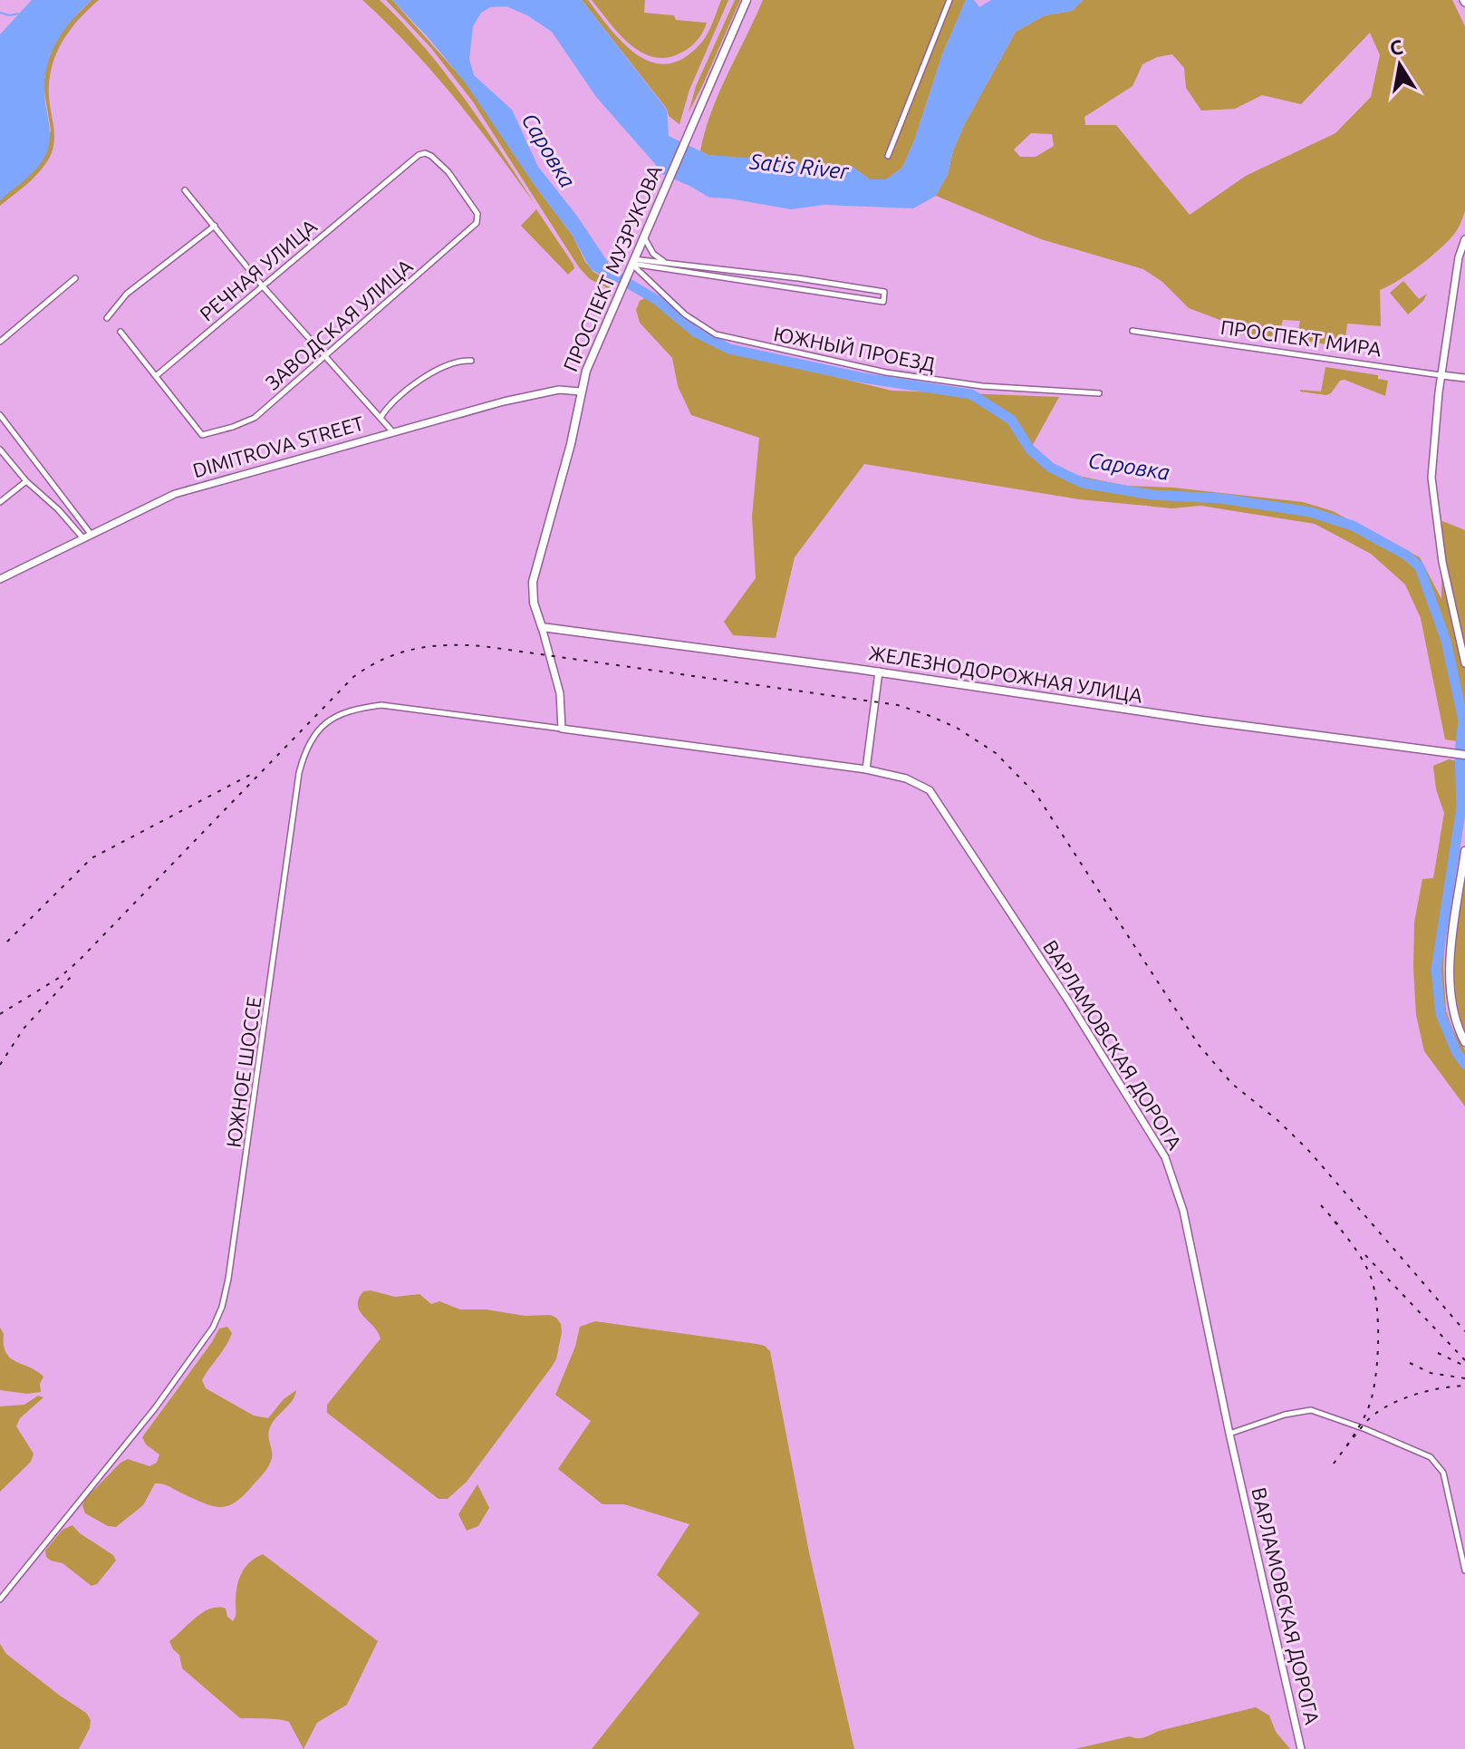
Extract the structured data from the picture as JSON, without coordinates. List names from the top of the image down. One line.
{"streets":{"main road":["ПРОСПЕКТ МУЗРУКОВА","ЖЕЛЕЗНОДОРОЖНАЯ УЛИЦА"],"street":["РЕЧНАЯ УЛИЦА","ЗАВОДСКАЯ УЛИЦА","ПРОСПЕКТ МИРА","ЮЖНЫЙ ПРОЕЗД","DIMITROVA STREET","ВАРЛАМОВСКАЯ ДОРОГА","ЮЖНОЕ ШОССЕ"]},"crossings":[["ПРОСПЕКТ МУЗРУКОВА","ЮЖНЫЙ ПРОЕЗД"],["ПРОСПЕКТ МУЗРУКОВА","DIMITROVA STREET"],["ПРОСПЕКТ МУЗРУКОВА","ЖЕЛЕЗНОДОРОЖНАЯ УЛИЦА"],["ПРОСПЕКТ МУЗРУКОВА","ВАРЛАМОВСКАЯ ДОРОГА"],["ПРОСПЕКТ МУЗРУКОВА","ЮЖНОЕ ШОССЕ"],["РЕЧНАЯ УЛИЦА","ЗАВОДСКАЯ УЛИЦА"],["ВАРЛАМОВСКАЯ ДОРОГА","ЮЖНОЕ ШОССЕ"]],"water":["Саровка","Satis River"],"north":"top"}
